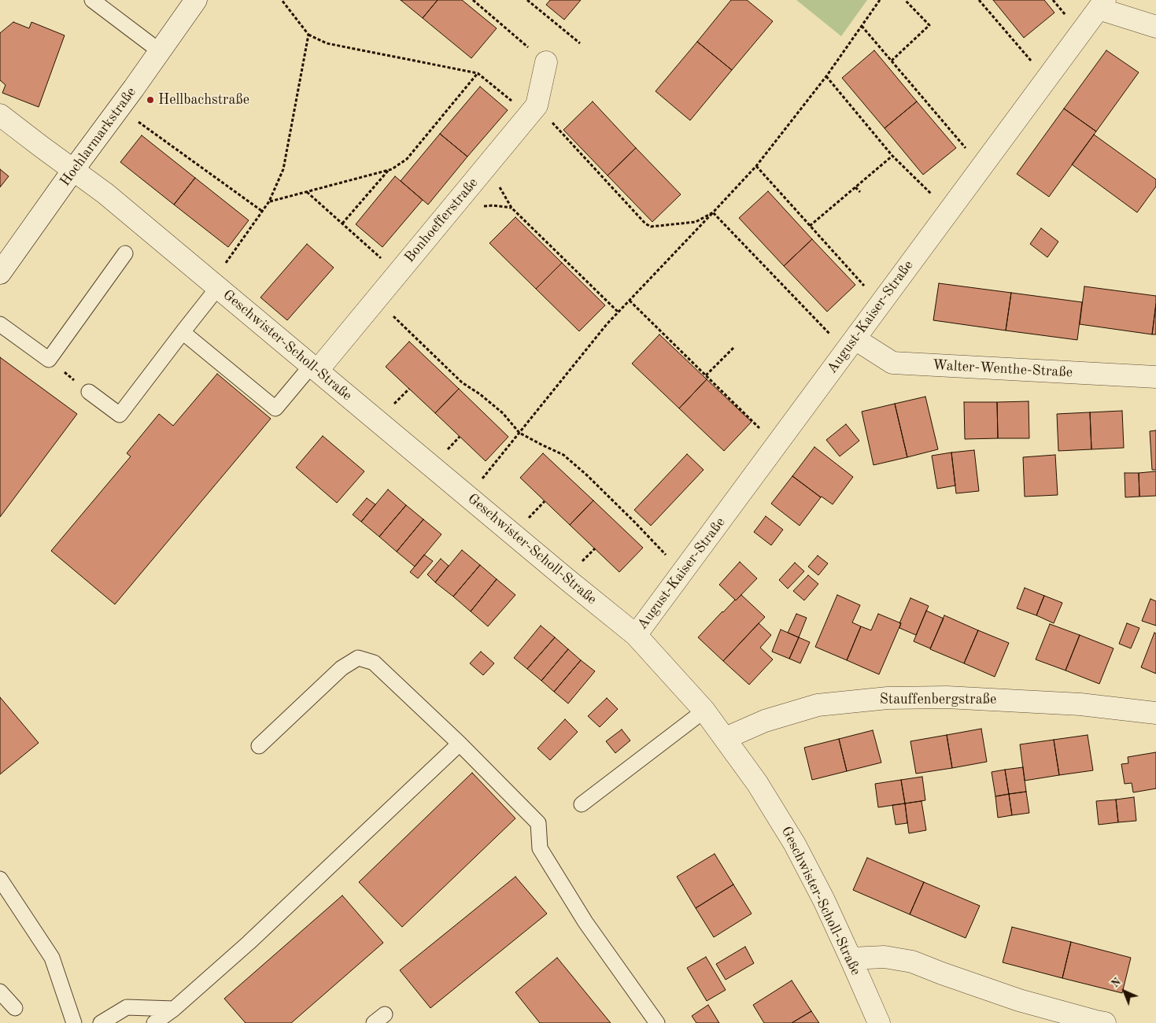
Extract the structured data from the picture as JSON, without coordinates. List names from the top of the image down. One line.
{"streets":{"street":["Hochlarmarkstraße","Bonhoefferstraße","August-Kaiser-Straße","Geschwister-Scholl-Straße","Walter-Wenthe-Straße","Stauffenbergstraße"]},"crossings":[["Hochlarmarkstraße","Geschwister-Scholl-Straße"],["Bonhoefferstraße","Geschwister-Scholl-Straße"],["August-Kaiser-Straße","Geschwister-Scholl-Straße"],["August-Kaiser-Straße","Walter-Wenthe-Straße"],["Geschwister-Scholl-Straße","Stauffenbergstraße"]],"places":["Hellbachstraße"],"north":"top left"}
